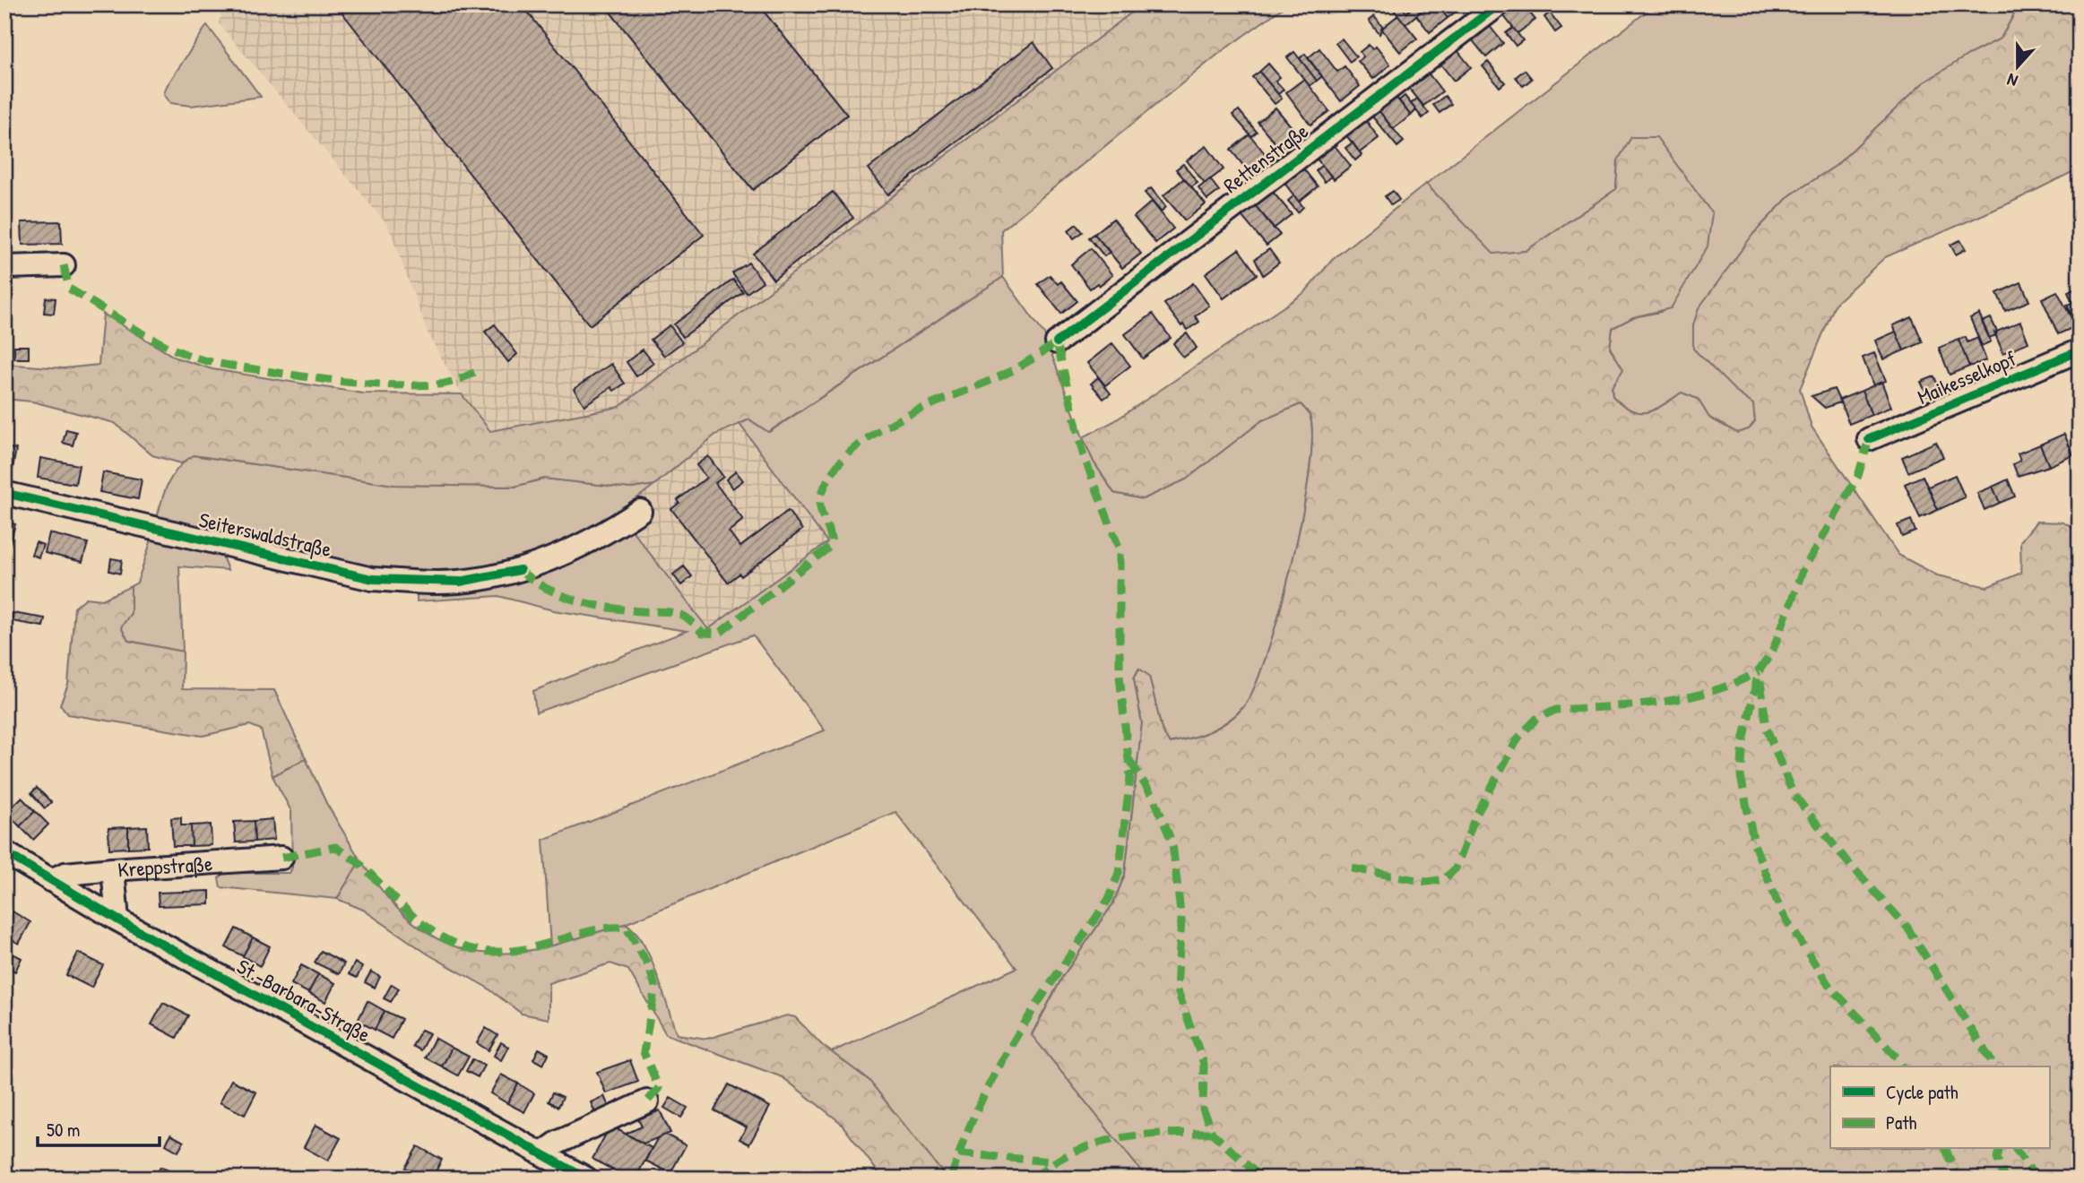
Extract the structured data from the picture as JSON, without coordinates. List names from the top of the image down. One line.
{"streets":{"street":["Rettenstraße","Maikesselkopf","Seiterswaldstraße","Kreppstraße","St.-Barbara-Straße"]},"crossings":[["Kreppstraße","St.-Barbara-Straße"]],"legend":["Cycle path","Path"],"scale_bar":"50 m","north":"bottom"}
